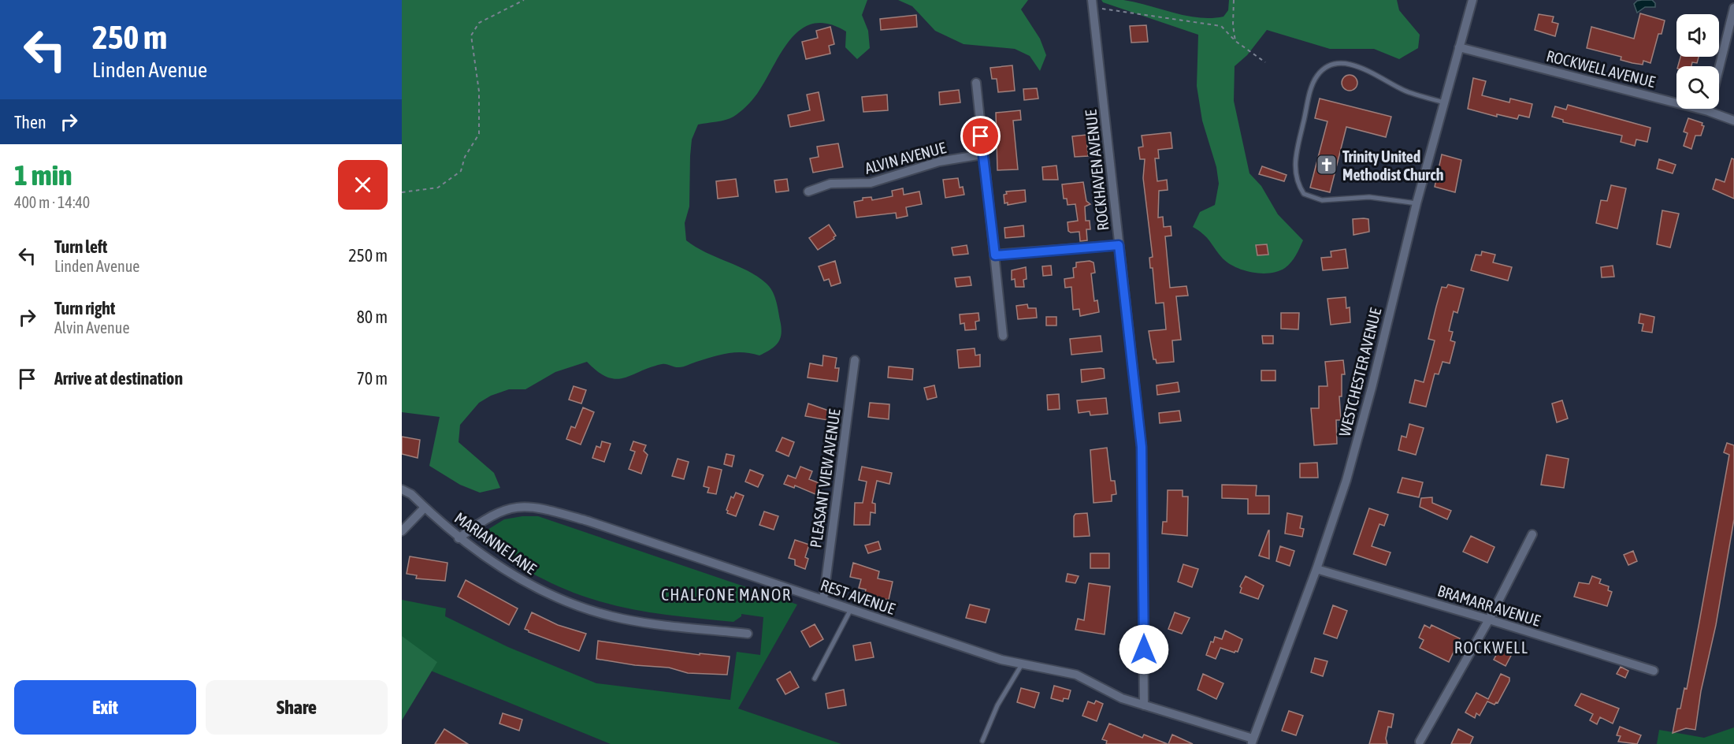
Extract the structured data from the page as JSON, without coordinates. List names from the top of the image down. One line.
{"streets":{"street":["ROCKWELL AVENUE","ALVIN AVENUE","ROCKHAVEN AVENUE","WESTCHESTER AVENUE","PLEASANT VIEW AVENUE","MARIANNE LANE","REST AVENUE","BRAMARR AVENUE"]},"crossings":[["ROCKWELL AVENUE","WESTCHESTER AVENUE"],["ROCKHAVEN AVENUE","REST AVENUE"],["WESTCHESTER AVENUE","REST AVENUE"],["WESTCHESTER AVENUE","BRAMARR AVENUE"],["PLEASANT VIEW AVENUE","REST AVENUE"],["MARIANNE LANE","REST AVENUE"]],"districts":["CHALFONE MANOR","ROCKWELL"],"places":{"church":["Trinity United Methodist Church"]},"page":{"turn":["250 m","Linden Avenue"],"then":"Then","heading":["1 min","400 m · 14:40"],"list":[{"name":"Turn left","note":"Linden Avenue","value":"250 m"},{"name":"Turn right","note":"Alvin Avenue","value":"80 m"},{"name":"Arrive at destination","value":"70 m"}],"buttons":["Exit","Share"]}}
